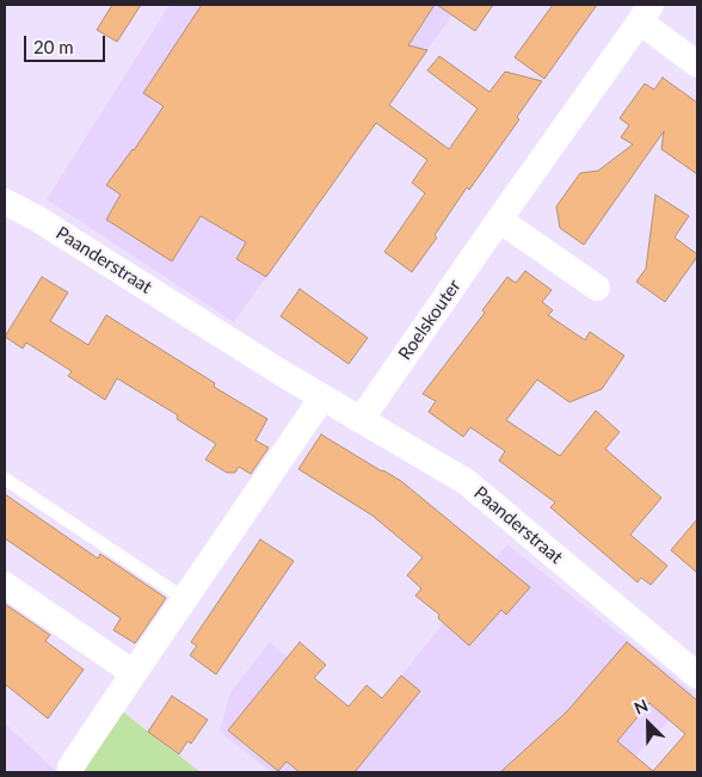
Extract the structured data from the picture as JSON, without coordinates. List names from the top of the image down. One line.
{"streets":{"street":["Paanderstraat","Roelskouter"]},"crossings":[["Paanderstraat","Roelskouter"]],"scale_bar":"20 m","north":"top left"}
